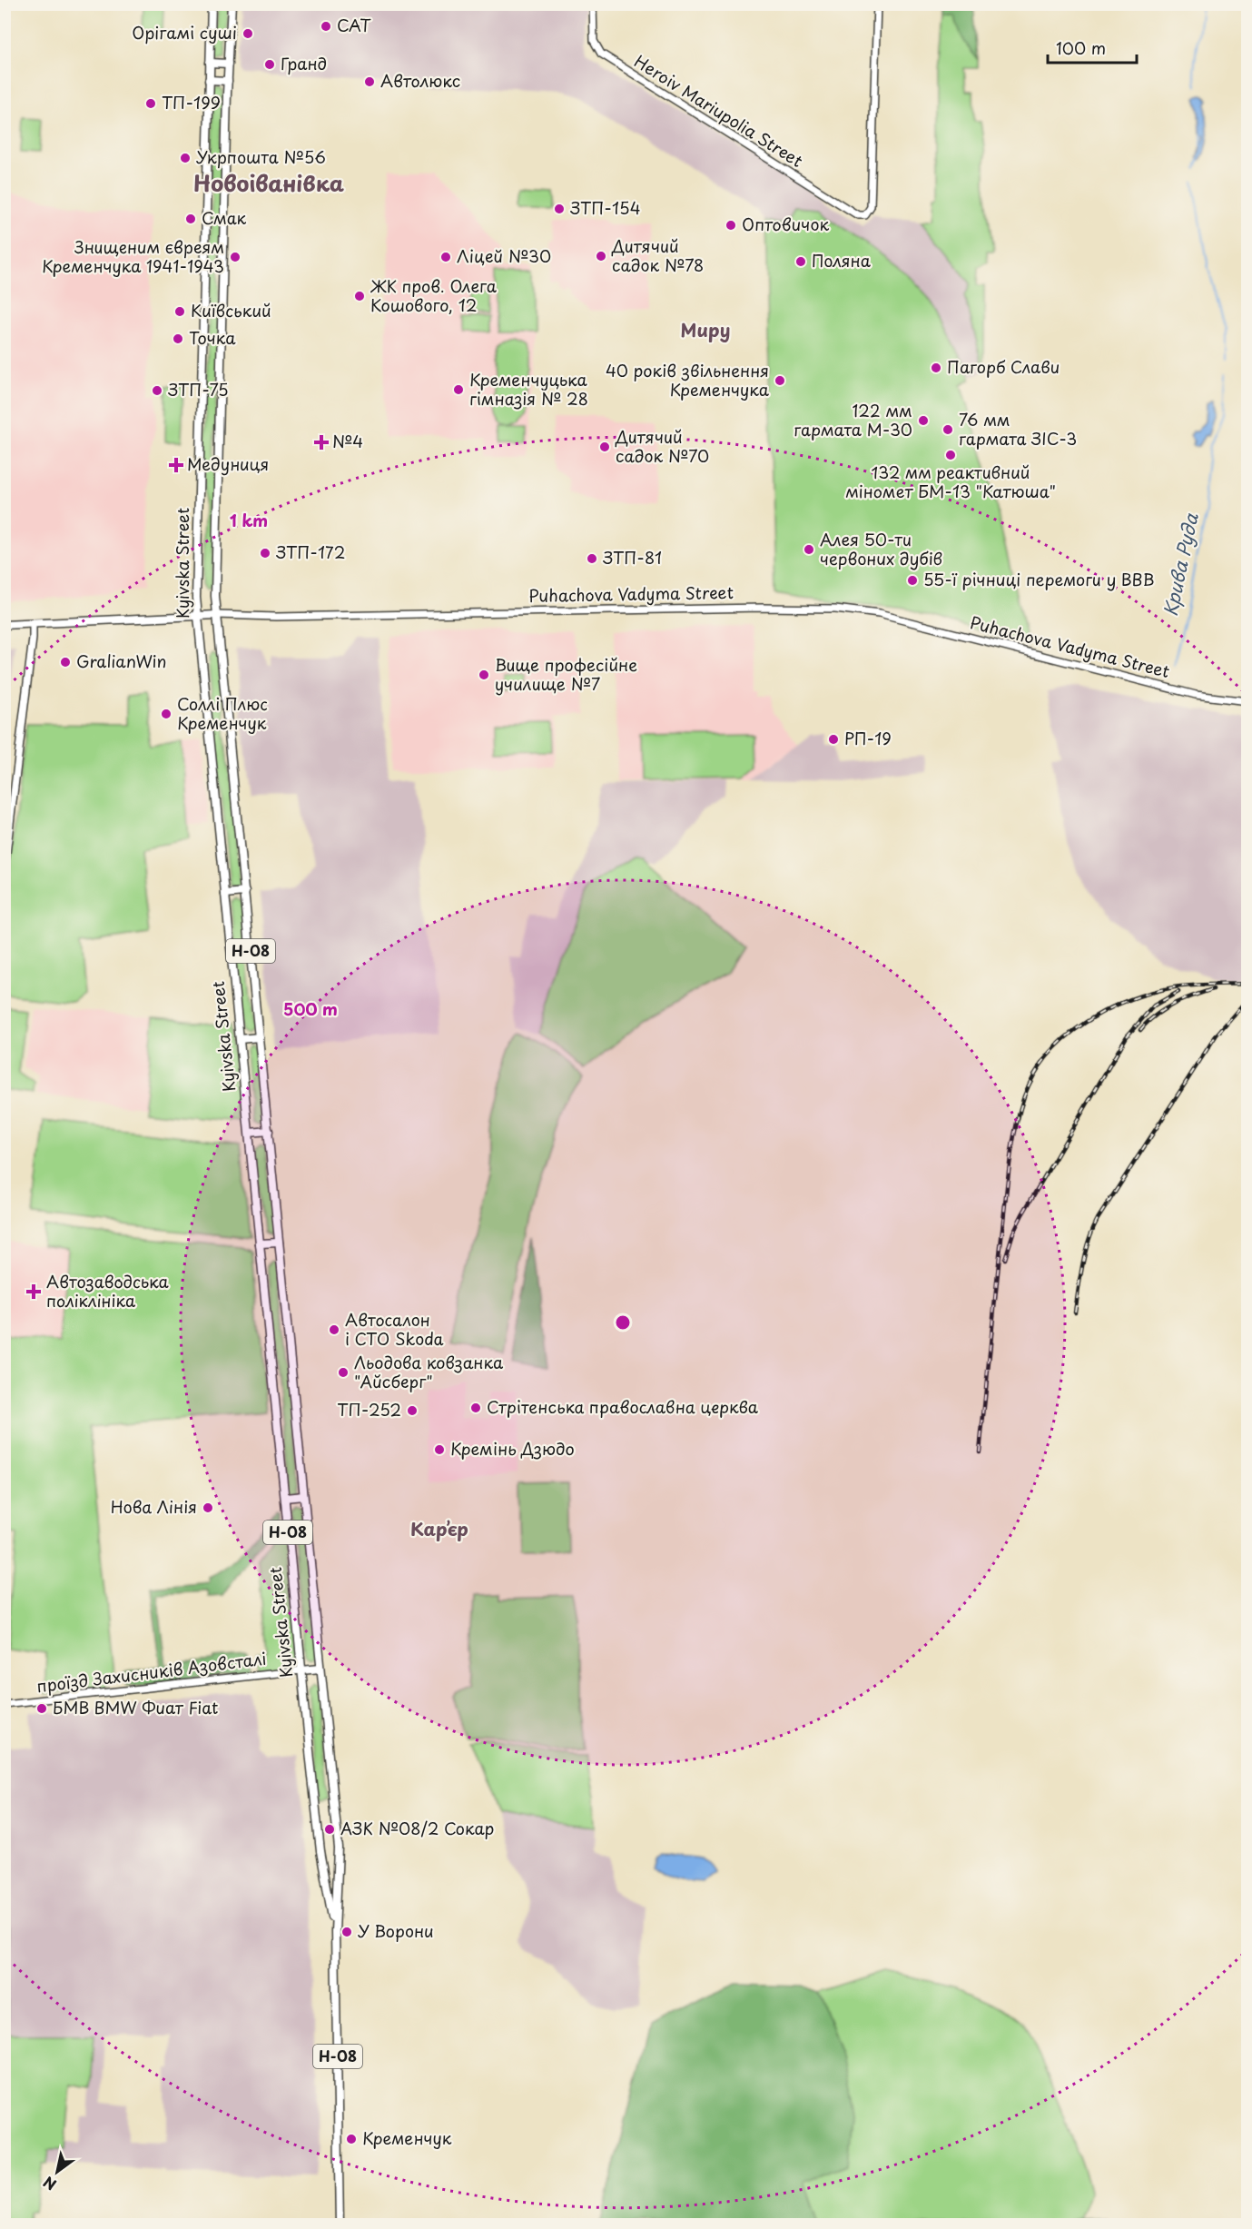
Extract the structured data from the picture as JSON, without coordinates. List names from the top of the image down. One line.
{"streets":{"main road":["Kyivska Street","Puhachova Vadyma Street","Н-08"],"street":["Heroiv Mariupolia Street","проїзд Захисників Азовсталі"]},"crossings":[["Kyivska Street","Puhachova Vadyma Street"],["Kyivska Street","проїзд Захисників Азовсталі"]],"districts":["Новоіванівка","Миру","Кар’єр"],"water":["Крива Руда"],"places":{"other":["САТ","Орігамі суші","Гранд","Автолюкс","ТП-199","Укрпошта №56","ЗТП-154","Смак","Оптовичок","Дитячий садок №78","Знищеним євреям Кременчука 1941-1943","Ліцей №30","Поляна","ЖК пров. Олега Кошового, 12","Київський","Точка","Пагорб Слави","40 рокiв звiльнення Кременчука","Кременчуцька гімназія № 28","ЗТП-75","122 мм гармата М-30","76 мм гармата ЗІС-3","Дитячий садок №70","132 мм реактивний міномет БМ-13 \"Катюша\"","Алея 50-ти червоних дубів","ЗТП-172","ЗТП-81","55-ї річниці перемоги у ВВВ","GralianWin","Вище професійне училище №7","Соллі Плюс Кременчук","РП-19","Автосалон і СТО Skoda","Льодова ковзанка \"Айсберг\"","Стрітенська православна церква","ТП-252","Кремінь Дзюдо","Нова Лінія","БМВ BMW Фиат Fiat","АЗК №08/2 Сокар","У Ворони","Кременчук"],"health":["№4","Медуниця","Автозаводська поліклініка"]},"scale_bar":"100 m","north":"bottom left","rings":["1 km","500 m"]}
